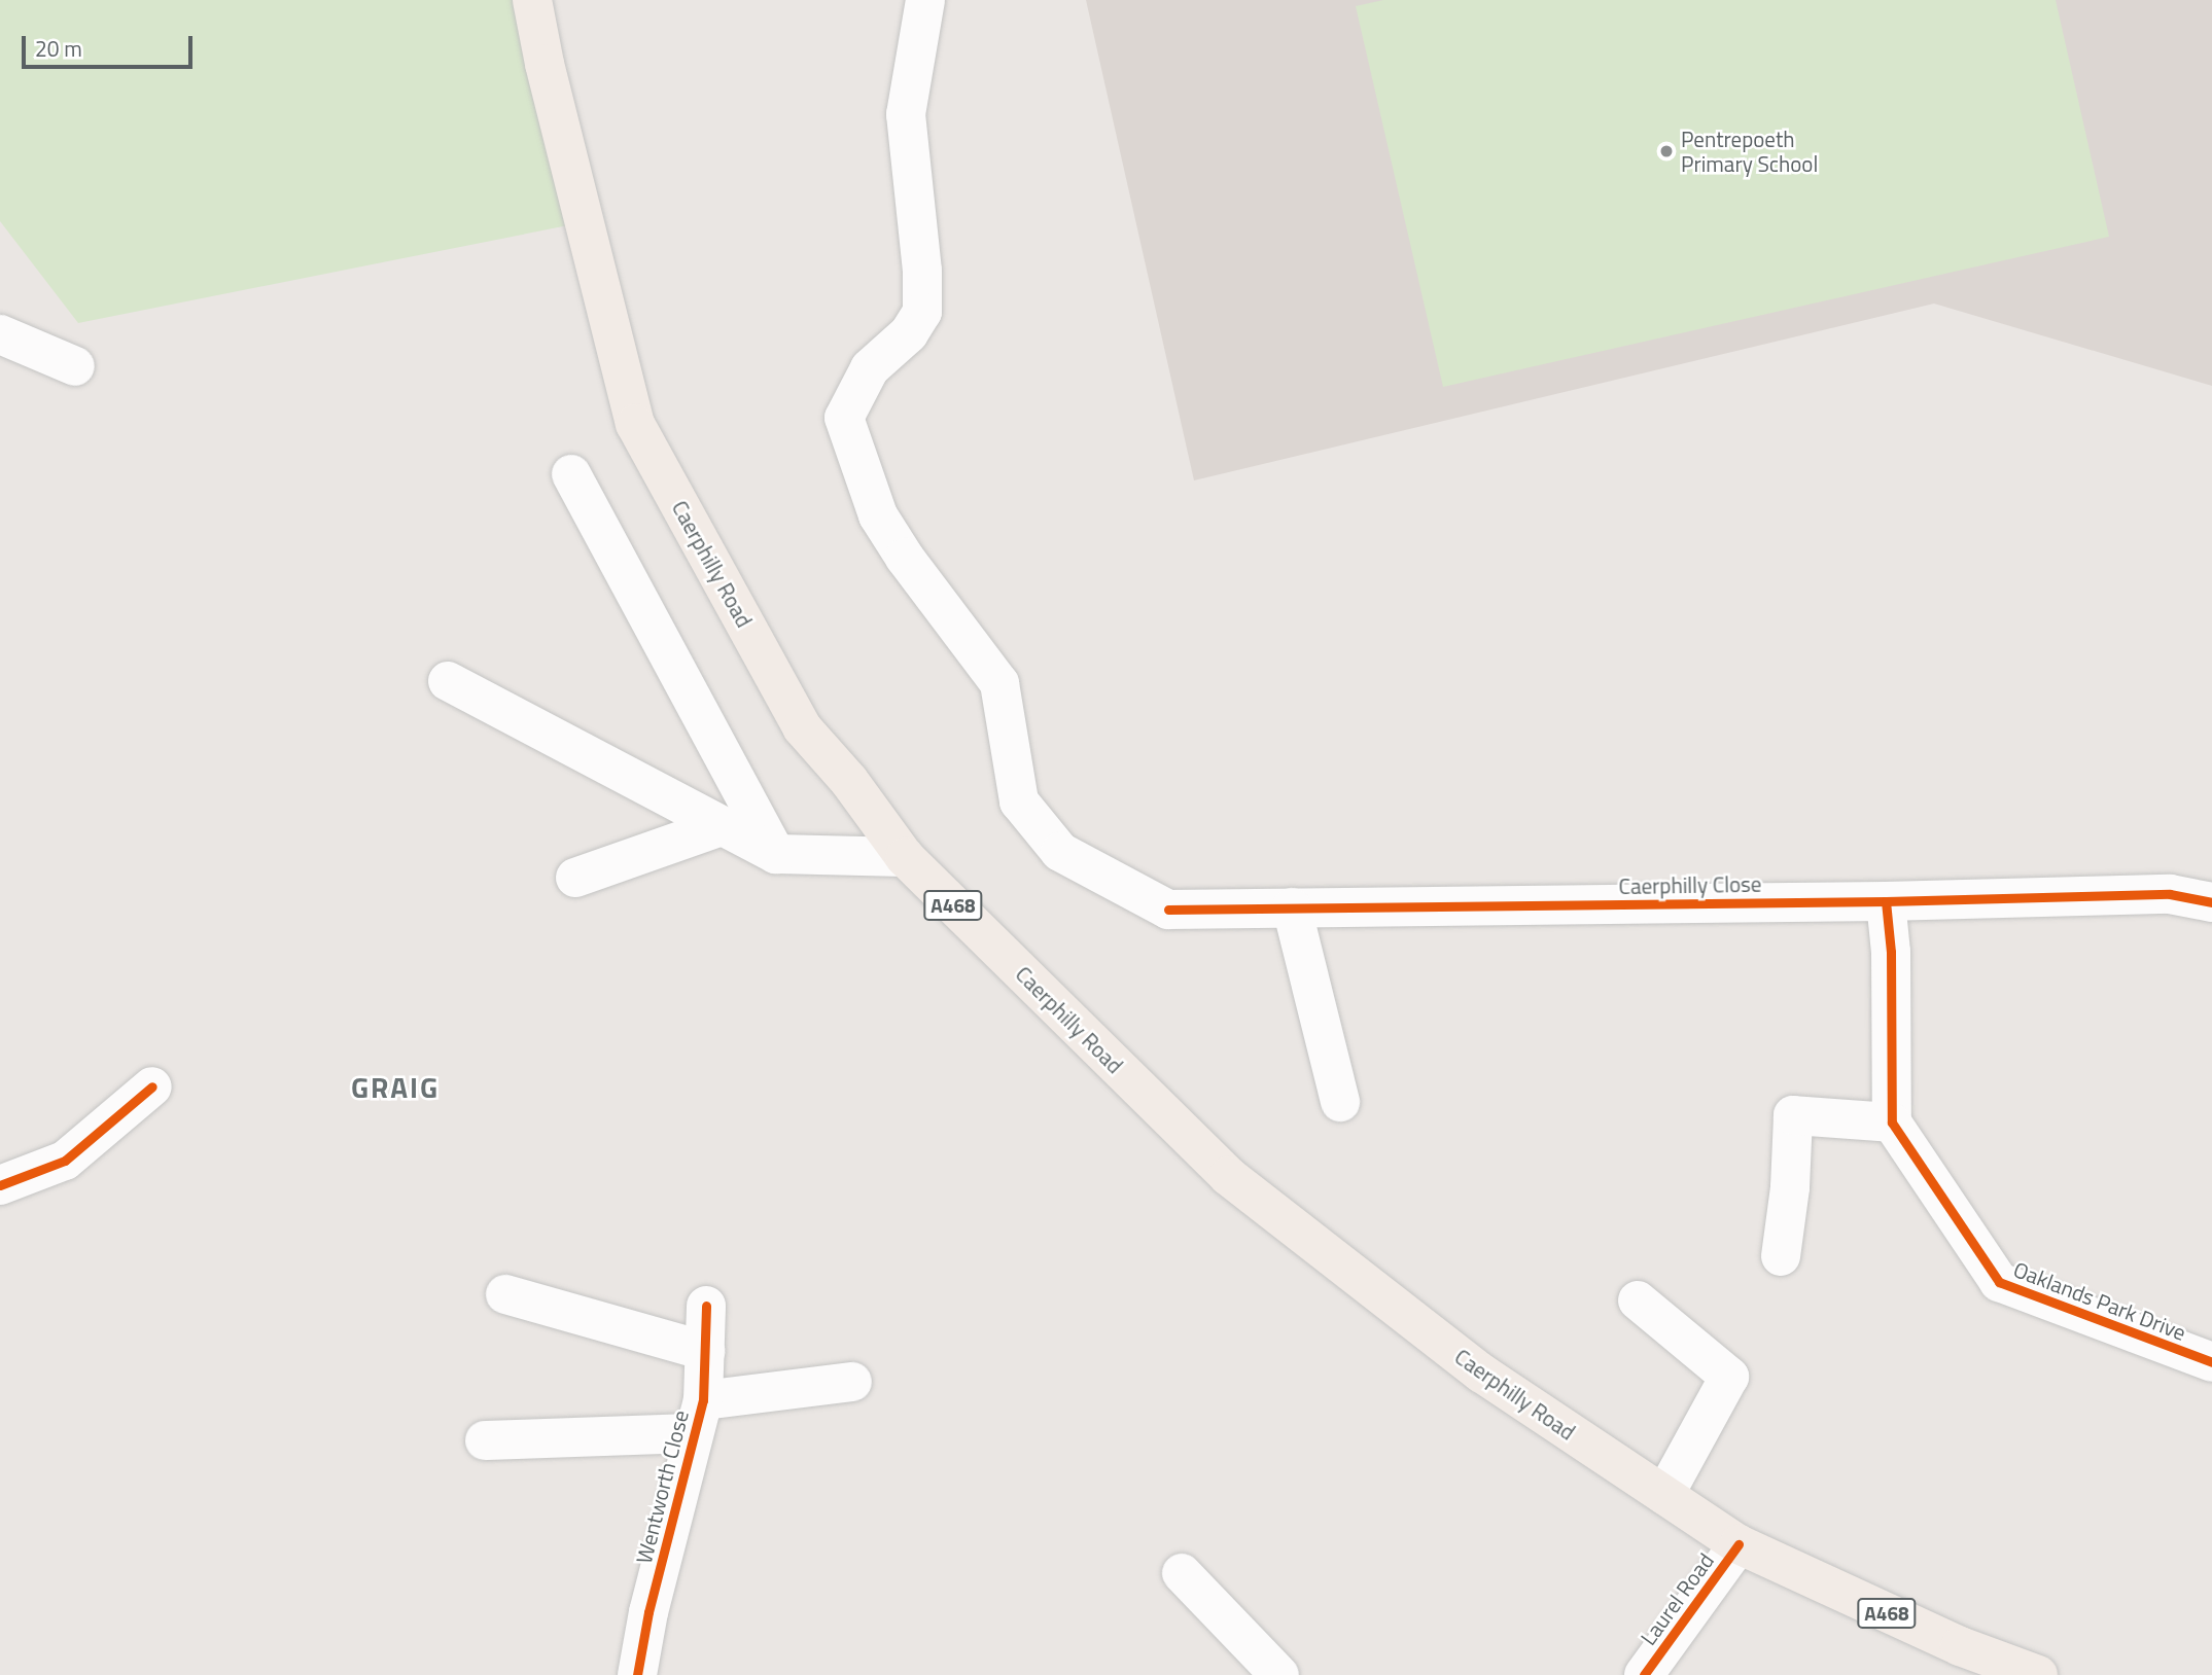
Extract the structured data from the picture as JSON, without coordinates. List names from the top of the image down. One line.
{"streets":{"main road":["Caerphilly Road","A468"],"street":["Caerphilly Close","Oaklands Park Drive","Wentworth Close","Laurel Road"]},"crossings":[["Caerphilly Road","Laurel Road"]],"districts":["GRAIG"],"places":["Pentrepoeth Primary School"],"scale_bar":"20 m"}
